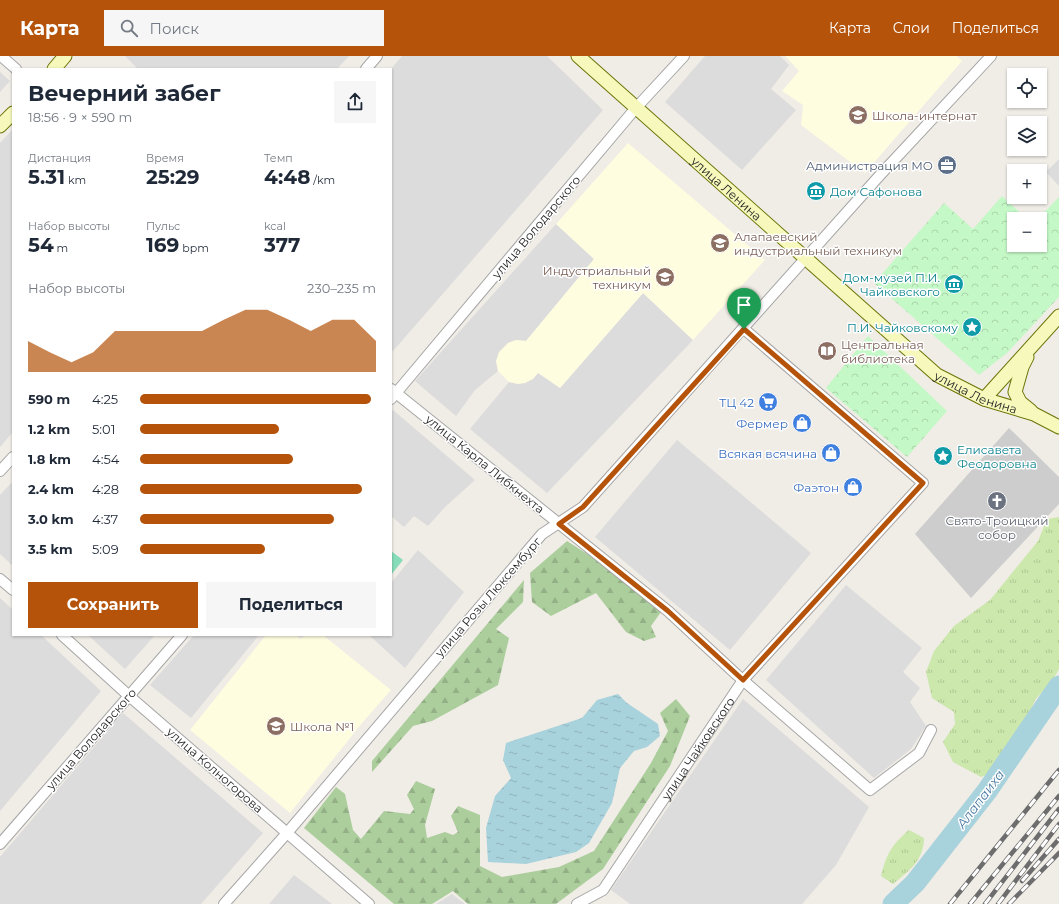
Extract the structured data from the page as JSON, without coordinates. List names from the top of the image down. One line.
{"streets":{"street":["улица Ленина","улица Володарского","улица Карла Либкнехта","улица Розы Люксембург","улица Чайковского","улица Колногорова"]},"crossings":[["улица Ленина","улица Володарского"],["улица Ленина","улица Розы Люксембург"],["улица Володарского","улица Карла Либкнехта"],["улица Володарского","улица Колногорова"],["улица Карла Либкнехта","улица Розы Люксембург"],["улица Карла Либкнехта","улица Чайковского"],["улица Розы Люксембург","улица Чайковского"],["улица Розы Люксембург","улица Колногорова"]],"water":["Алапаиха"],"places":{"school or university":["Школа-интернат","Алапаевский индустриальный техникум","Индустриальный техникум","Школа №1"],"office":["Администрация МО"],"museum":["Дом Сафонова","Дом-музей П.И. Чайковского"],"place":["П.И. Чайковскому","Елисавета Феодоровна"],"library":["Центральная библиотека"],"supermarket":["ТЦ 42"],"shop":["Фермер","Всякая всячина","Фаэтон"],"church":["Свято-Троицкий собор"]},"page":{"header":"Карта","search":"Поиск","nav":["Карта","Слои","Поделиться"],"map_buttons":["+","−"],"heading":["Вечерний забег","18:56 · 9 × 590 m"],"stats":[["Дистанция","5.31 km"],["Время","25:29"],["Темп","4:48 /km"],["Набор высоты","54 m"],["Пульс","169 bpm"],["kcal","377"]],"chart":["Набор высоты","230–235 m"],"list":[{"name":"590 m","note":"4:25"},{"name":"1.2 km","note":"5:01"},{"name":"1.8 km","note":"4:54"},{"name":"2.4 km","note":"4:28"},{"name":"3.0 km","note":"4:37"},{"name":"3.5 km","note":"5:09"}],"buttons":["Сохранить","Поделиться"]}}
